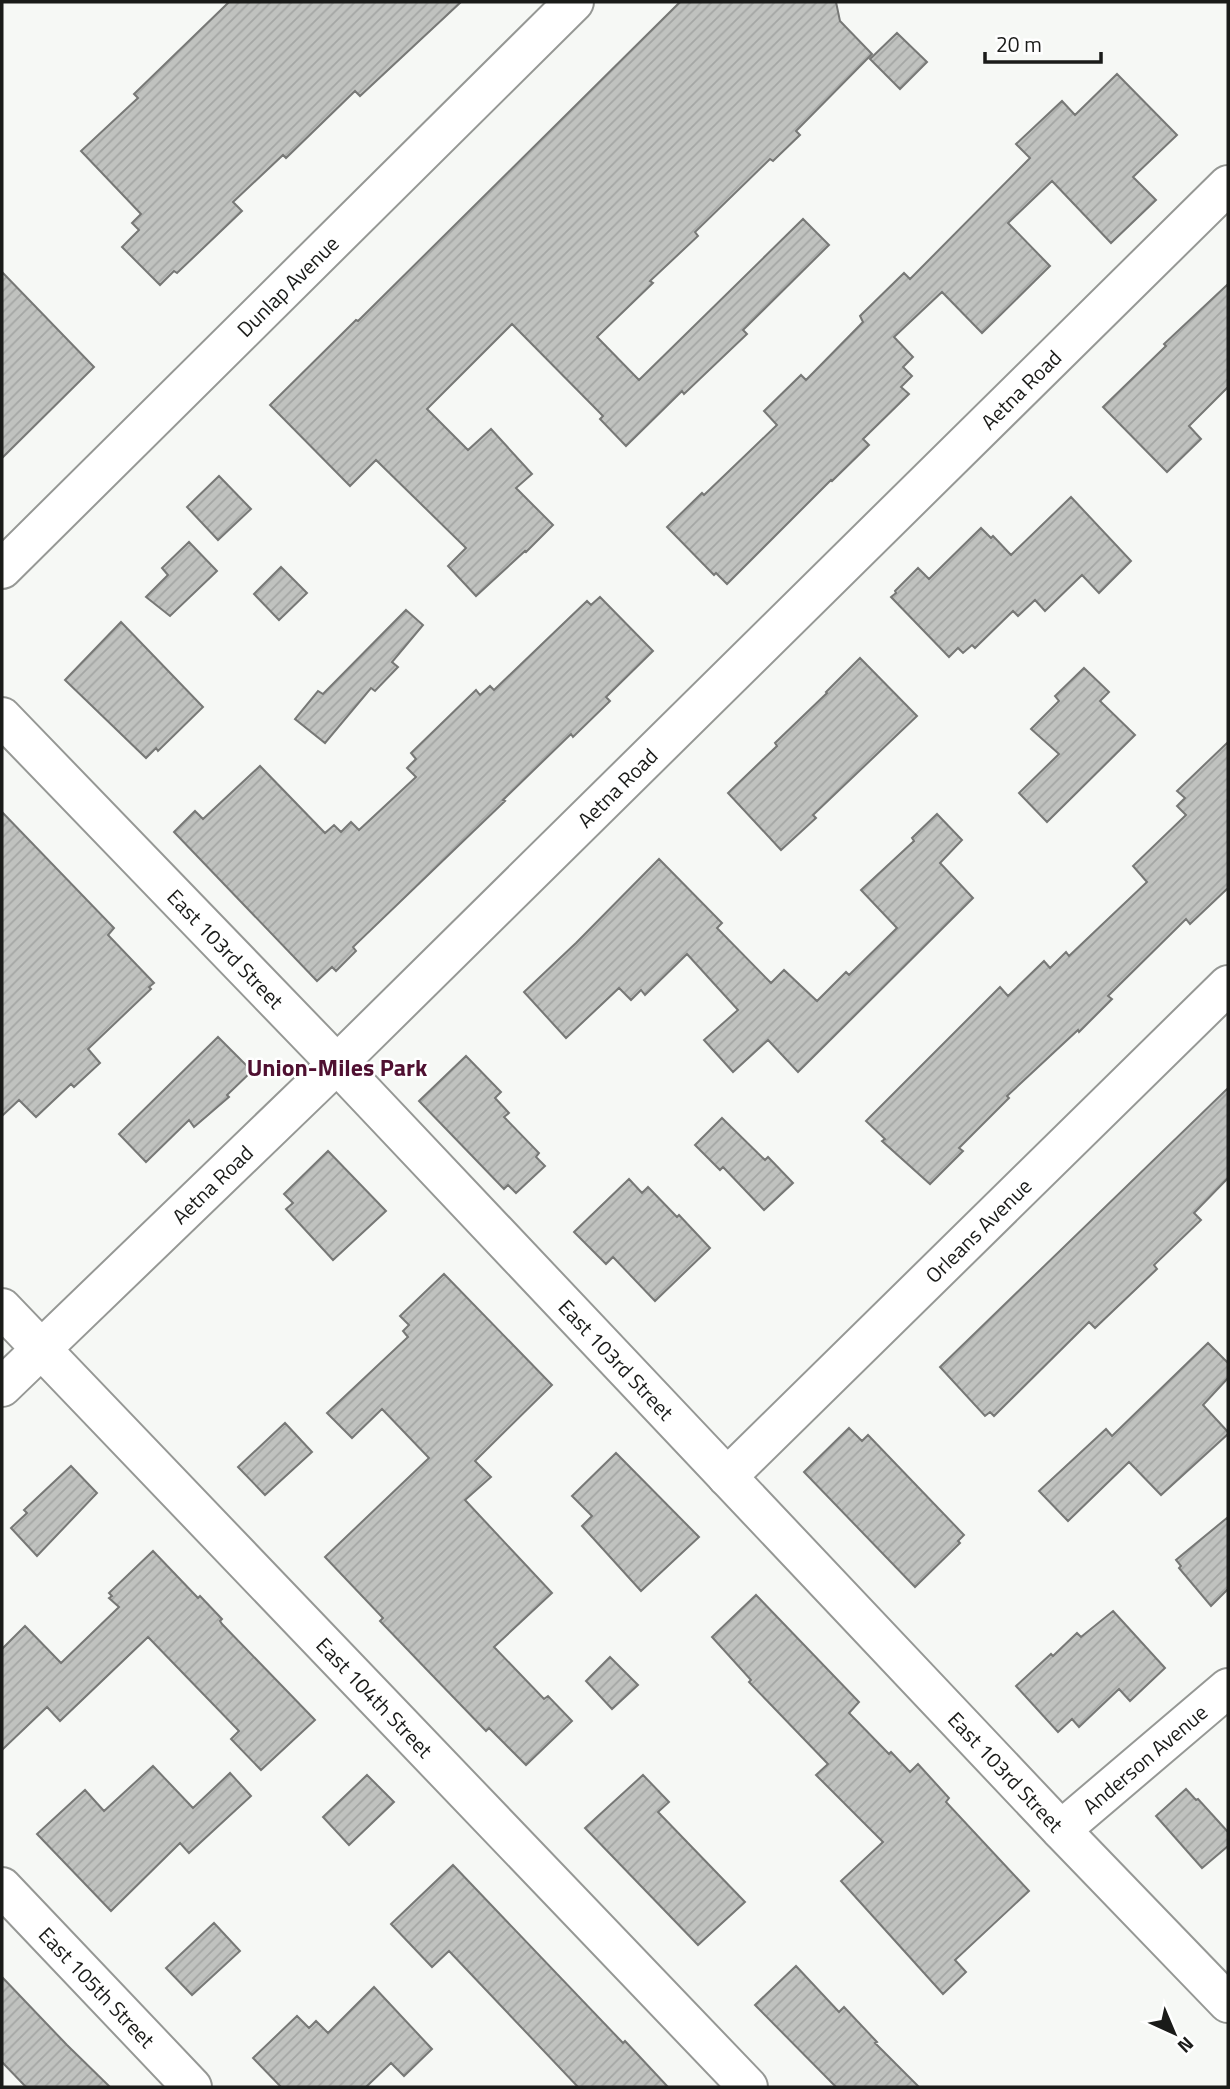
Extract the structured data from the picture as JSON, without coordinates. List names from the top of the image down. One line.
{"streets":{"street":["Dunlap Avenue","Aetna Road","East 103rd Street","Orleans Avenue","East 104th Street","Anderson Avenue","East 105th Street"]},"crossings":[["Aetna Road","East 103rd Street"],["Aetna Road","East 104th Street"],["East 103rd Street","Orleans Avenue"],["East 103rd Street","Anderson Avenue"]],"districts":["Union-Miles Park"],"scale_bar":"20 m","north":"bottom right"}
